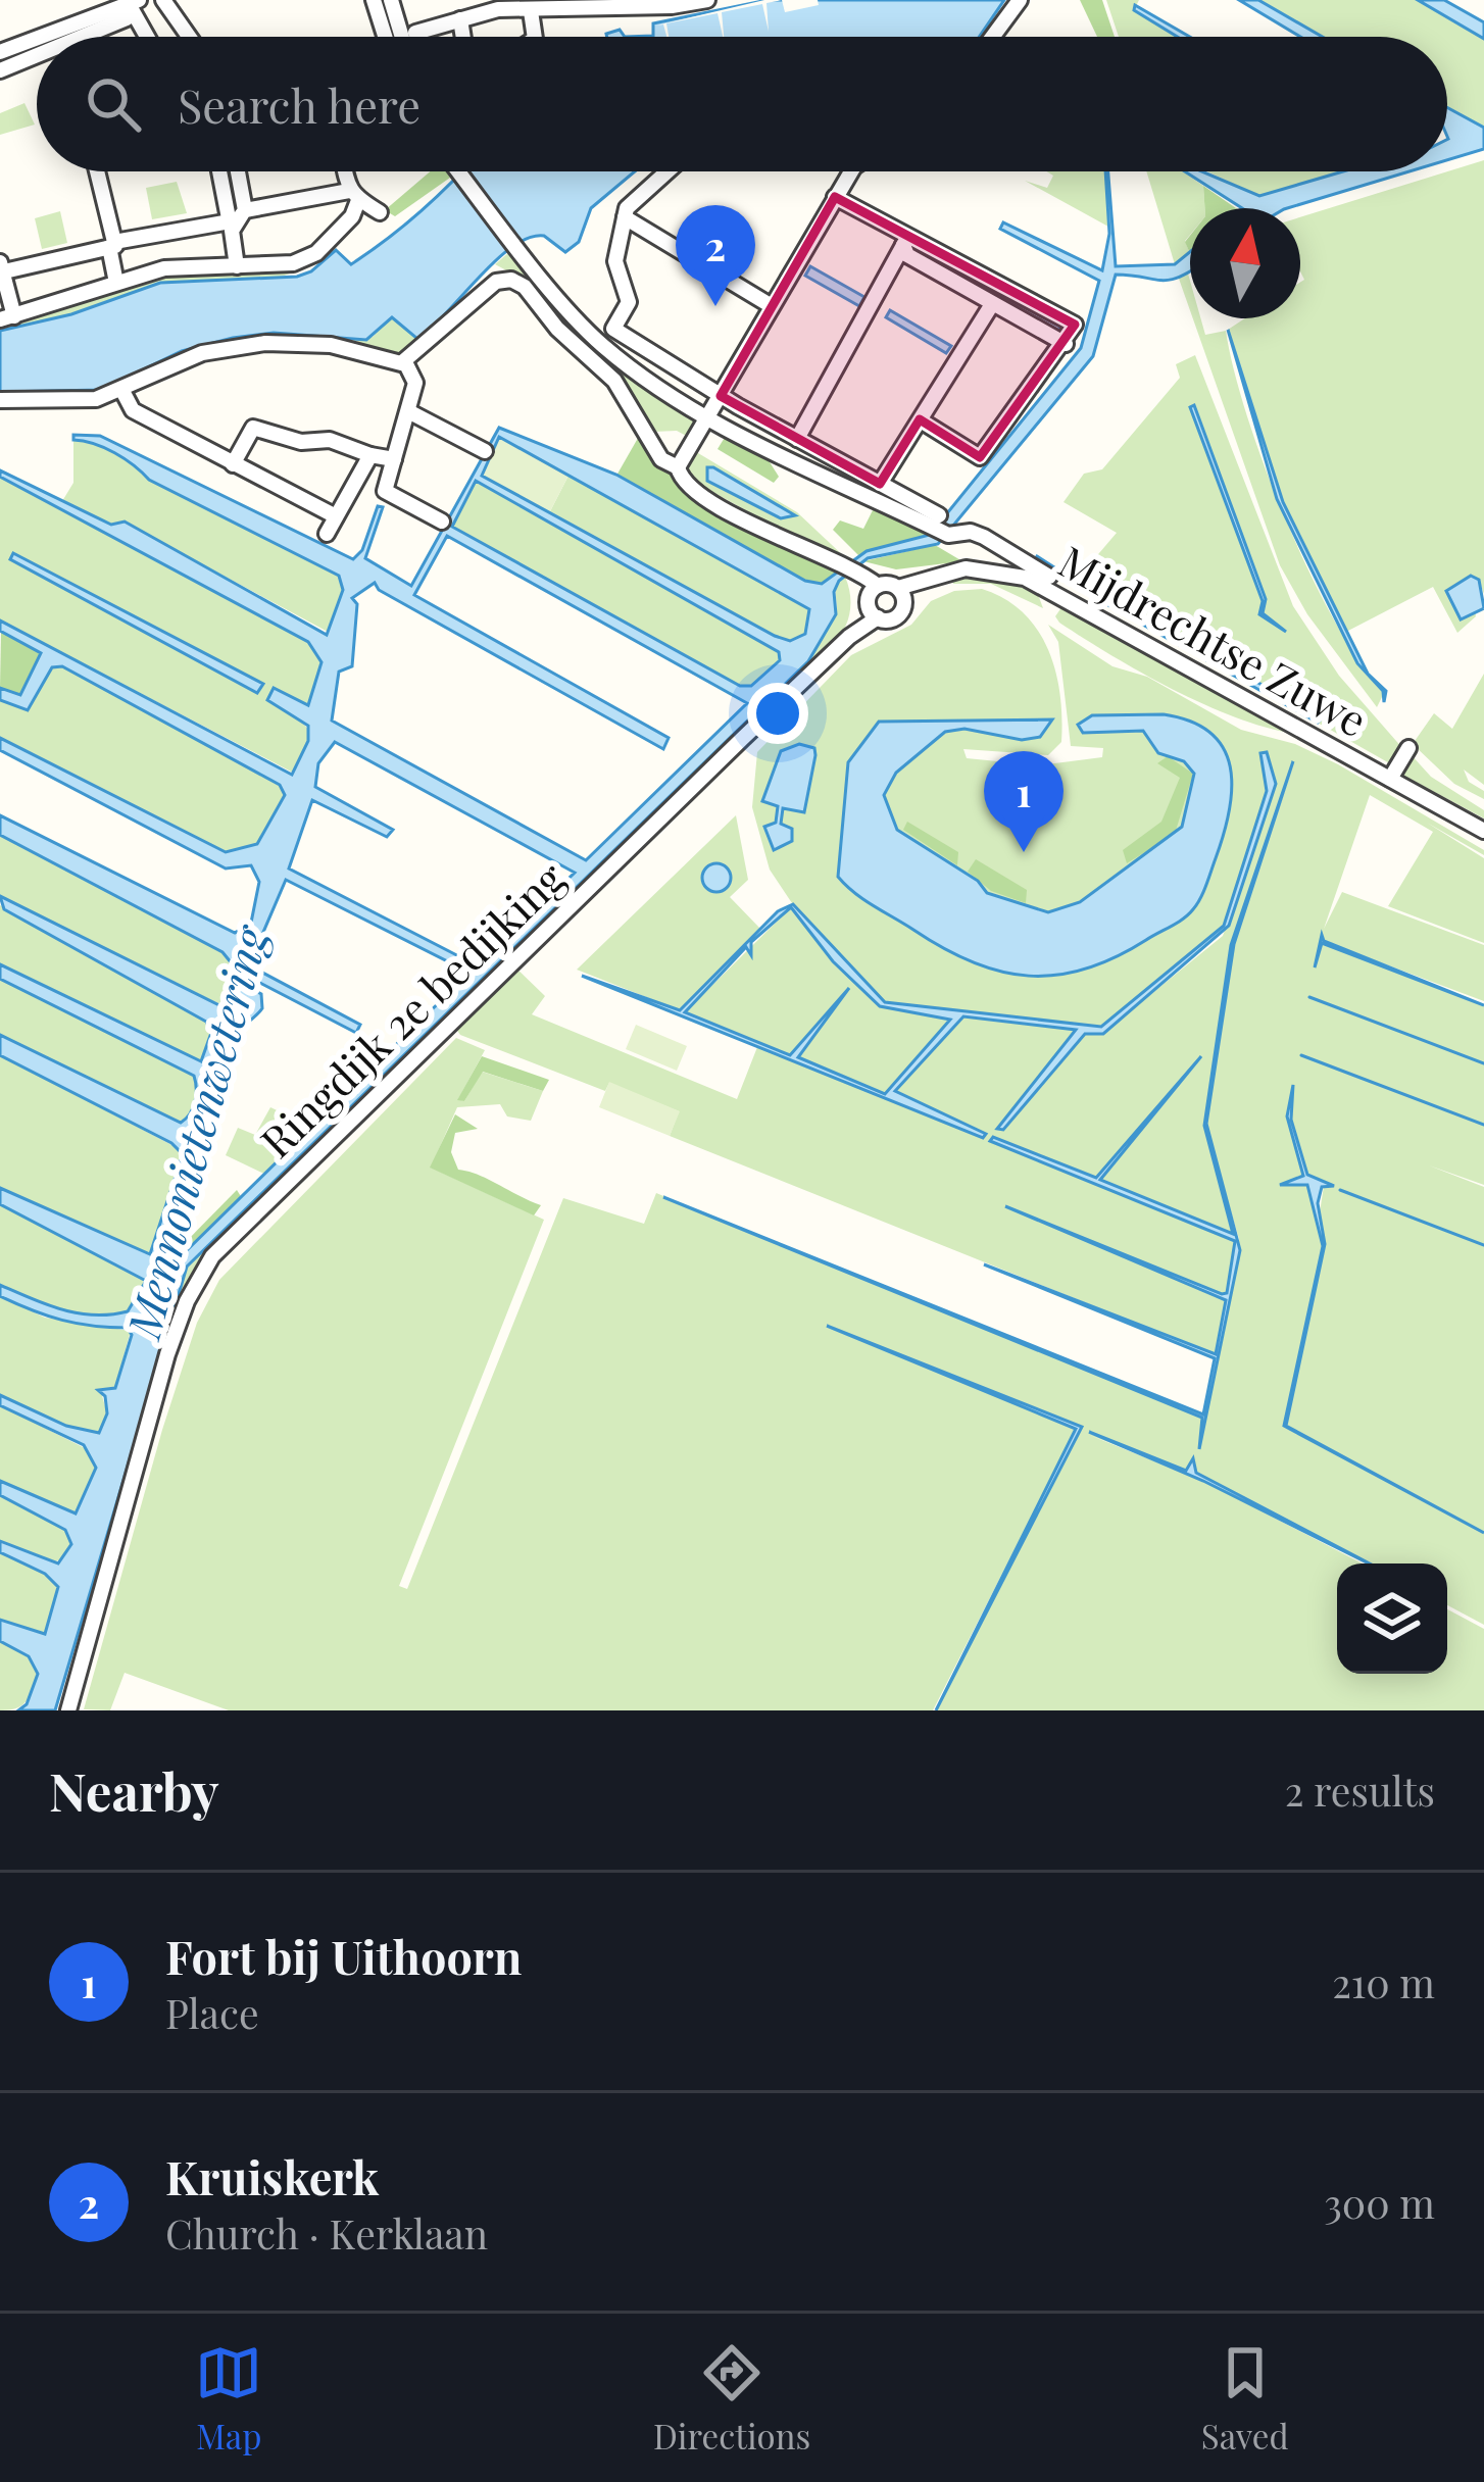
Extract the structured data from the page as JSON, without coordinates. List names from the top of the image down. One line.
{"streets":{"street":["Mijdrechtse Zuwe","Ringdijk 2e bedijking"]},"crossings":[["Mijdrechtse Zuwe","Ringdijk 2e bedijking"]],"water":["Mennonietenwetering"],"north":"top","page":{"search":"Search here","pins":["2","1"],"heading":["Nearby","2 results"],"list":[{"mark":"1","name":"Fort bij Uithoorn","note":"Place","value":"210 m"},{"mark":"2","name":"Kruiskerk","note":"Church · Kerklaan","value":"300 m"}],"nav":["Map","Directions","Saved"]}}
